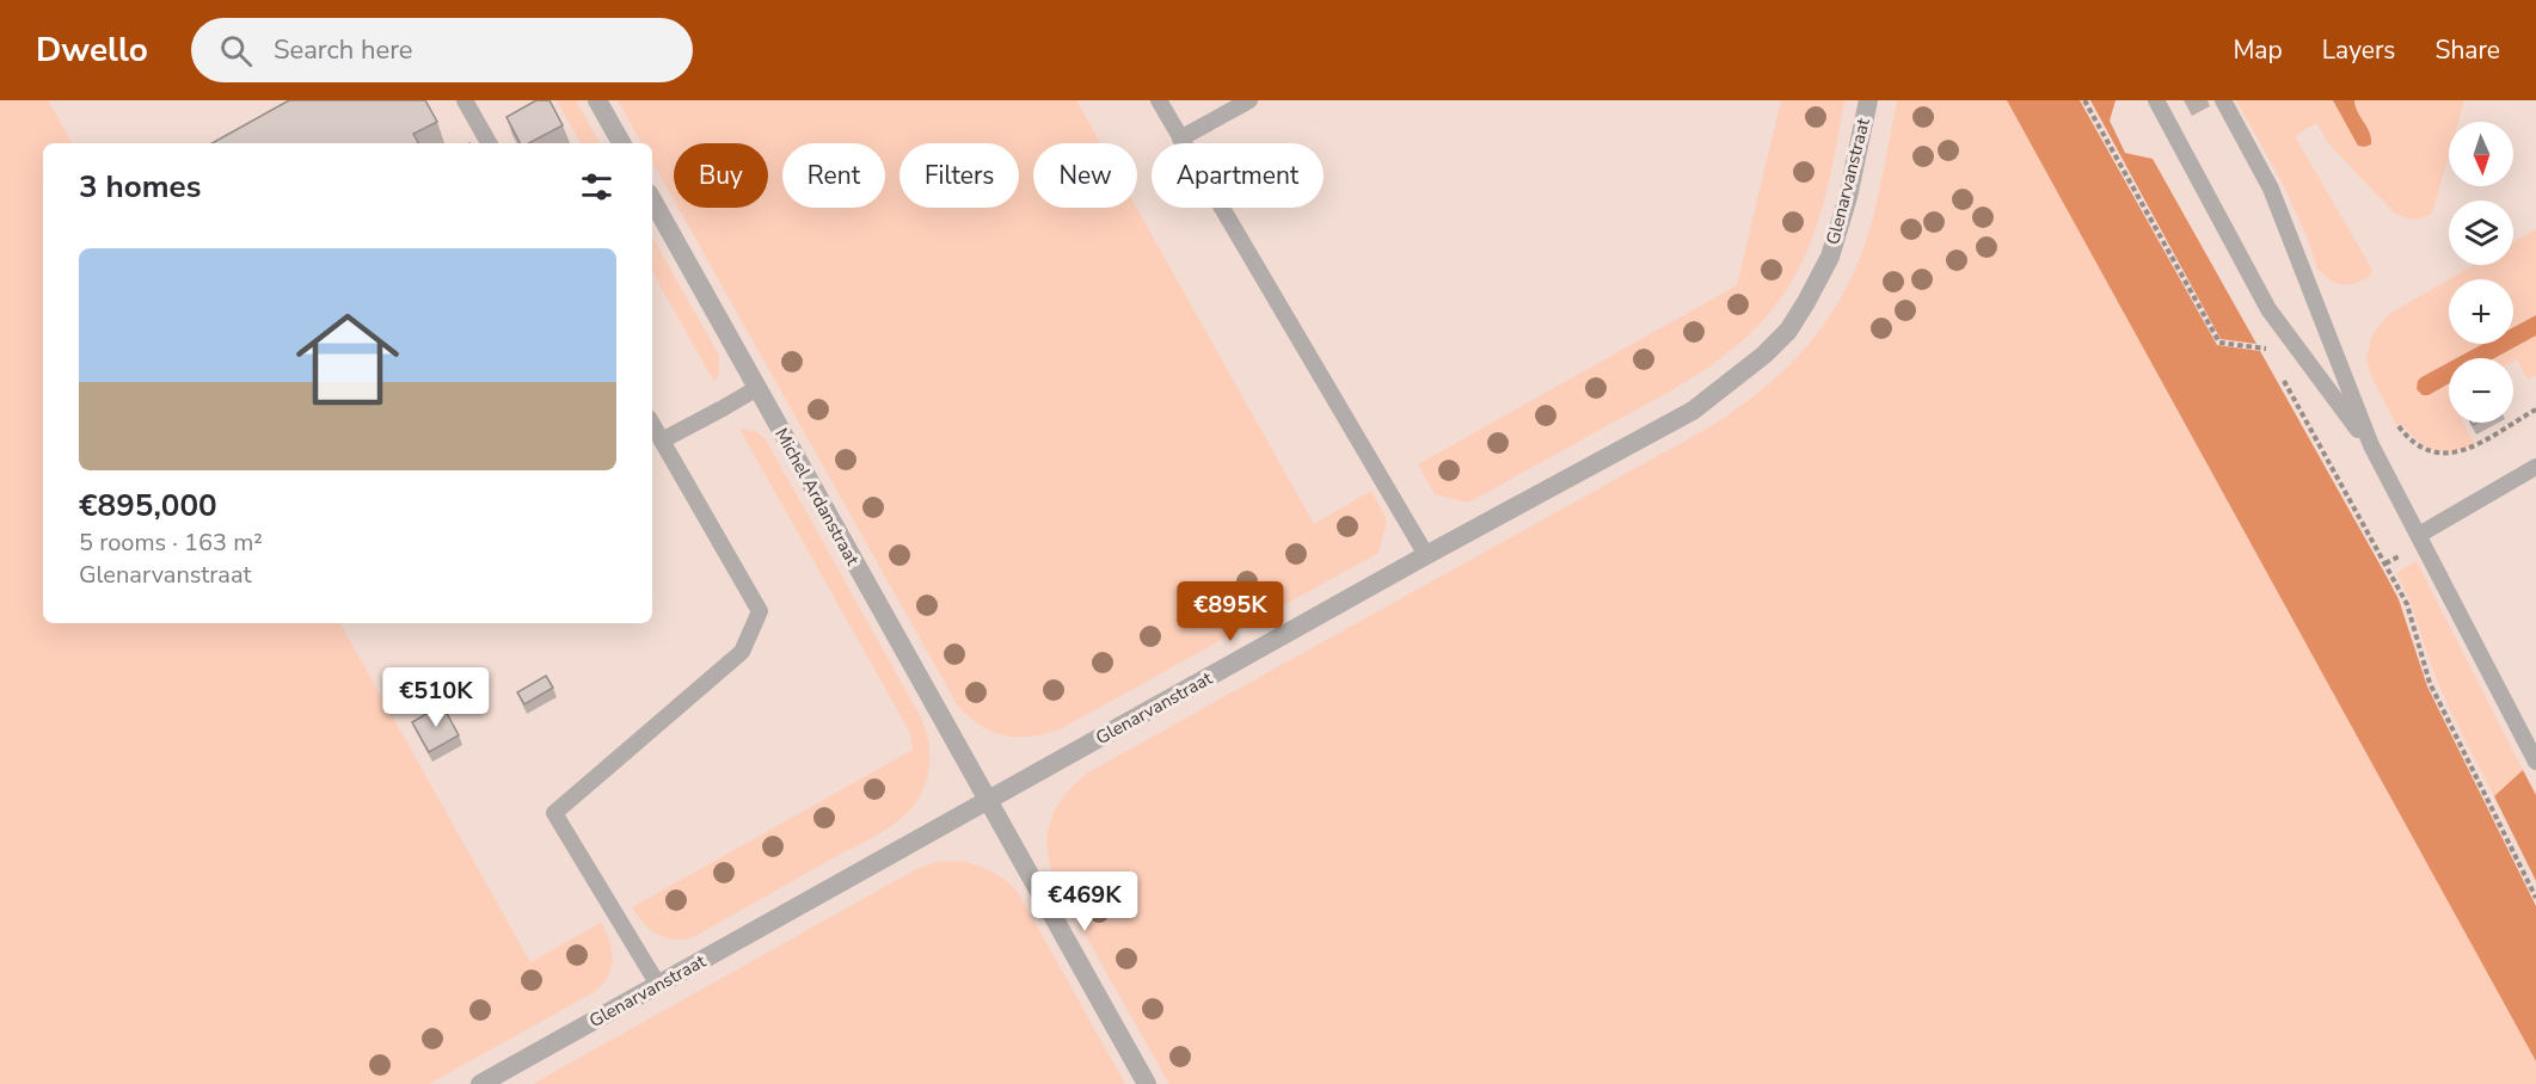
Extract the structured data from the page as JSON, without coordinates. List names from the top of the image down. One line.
{"streets":{"street":["Glenarvanstraat","Michel Ardanstraat"]},"crossings":[["Glenarvanstraat","Michel Ardanstraat"]],"north":"bottom","page":{"header":"Dwello","search":"Search here","nav":["Map","Layers","Share"],"map_buttons":["+","−"],"chip":["Buy","Rent","Filters","New","Apartment"],"heading":"3 homes","list":[{"name":"€895,000","note":"5 rooms · 163 m² · Glenarvanstraat"}],"price":["€895K","€510K","€469K"]}}
